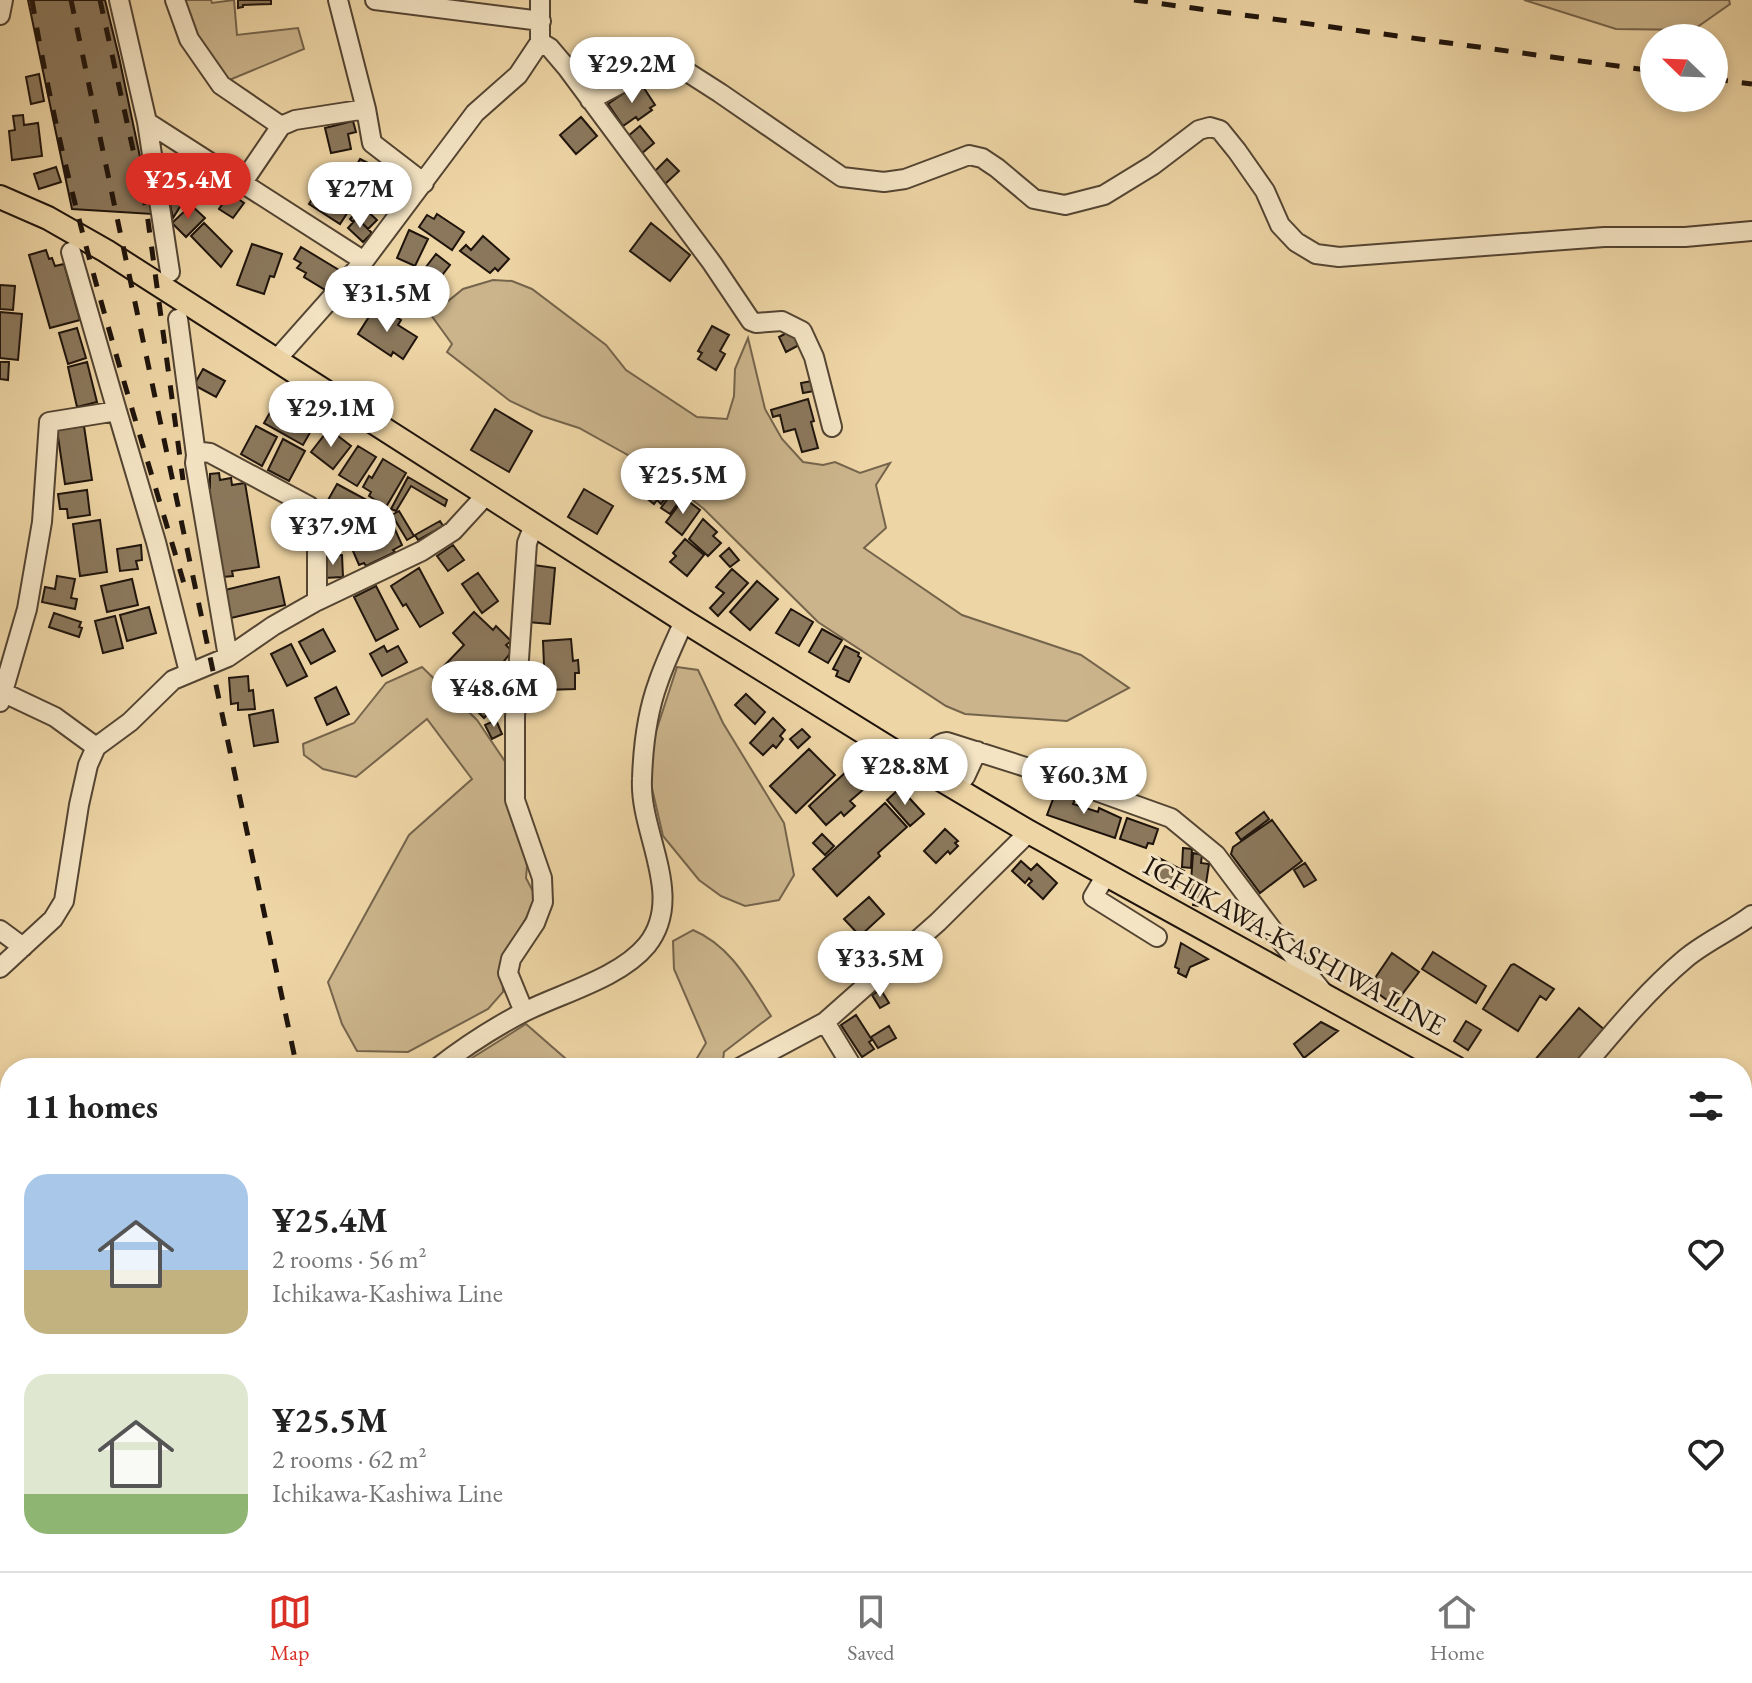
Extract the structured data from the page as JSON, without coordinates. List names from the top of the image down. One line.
{"streets":{"main road":["ICHIKAWA-KASHIWA LINE"]},"north":"top left","page":{"price":["¥29.2M","¥25.4M","¥27M","¥31.5M","¥29.1M","¥25.5M","¥37.9M","¥48.6M","¥28.8M","¥60.3M","¥33.5M"],"heading":"11 homes","list":[{"name":"¥25.4M","note":"2 rooms · 56 m² · Ichikawa-Kashiwa Line"},{"name":"¥25.5M","note":"2 rooms · 62 m² · Ichikawa-Kashiwa Line"}],"tabs":["Map","Saved","Home"]}}
